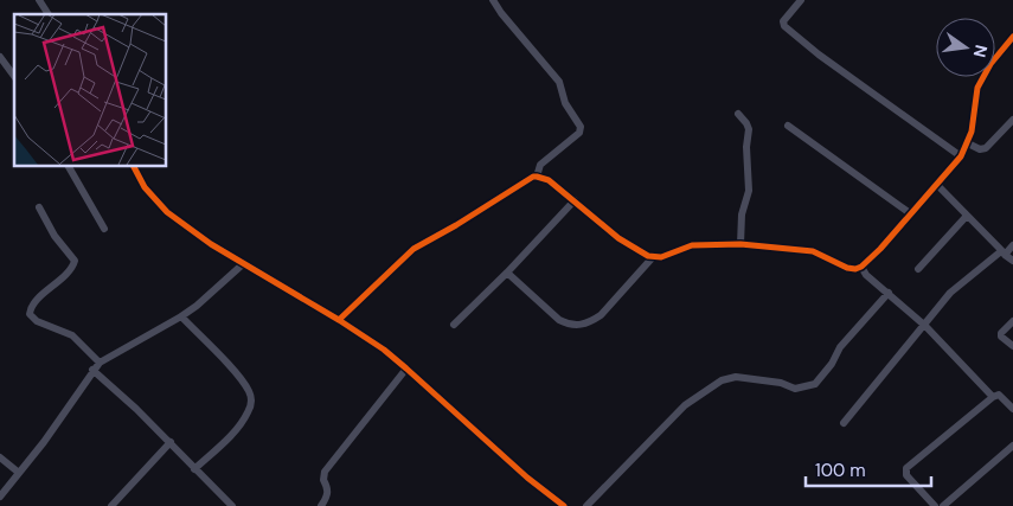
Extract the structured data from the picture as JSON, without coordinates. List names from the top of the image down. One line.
{"scale_bar":"100 m","north":"right"}
